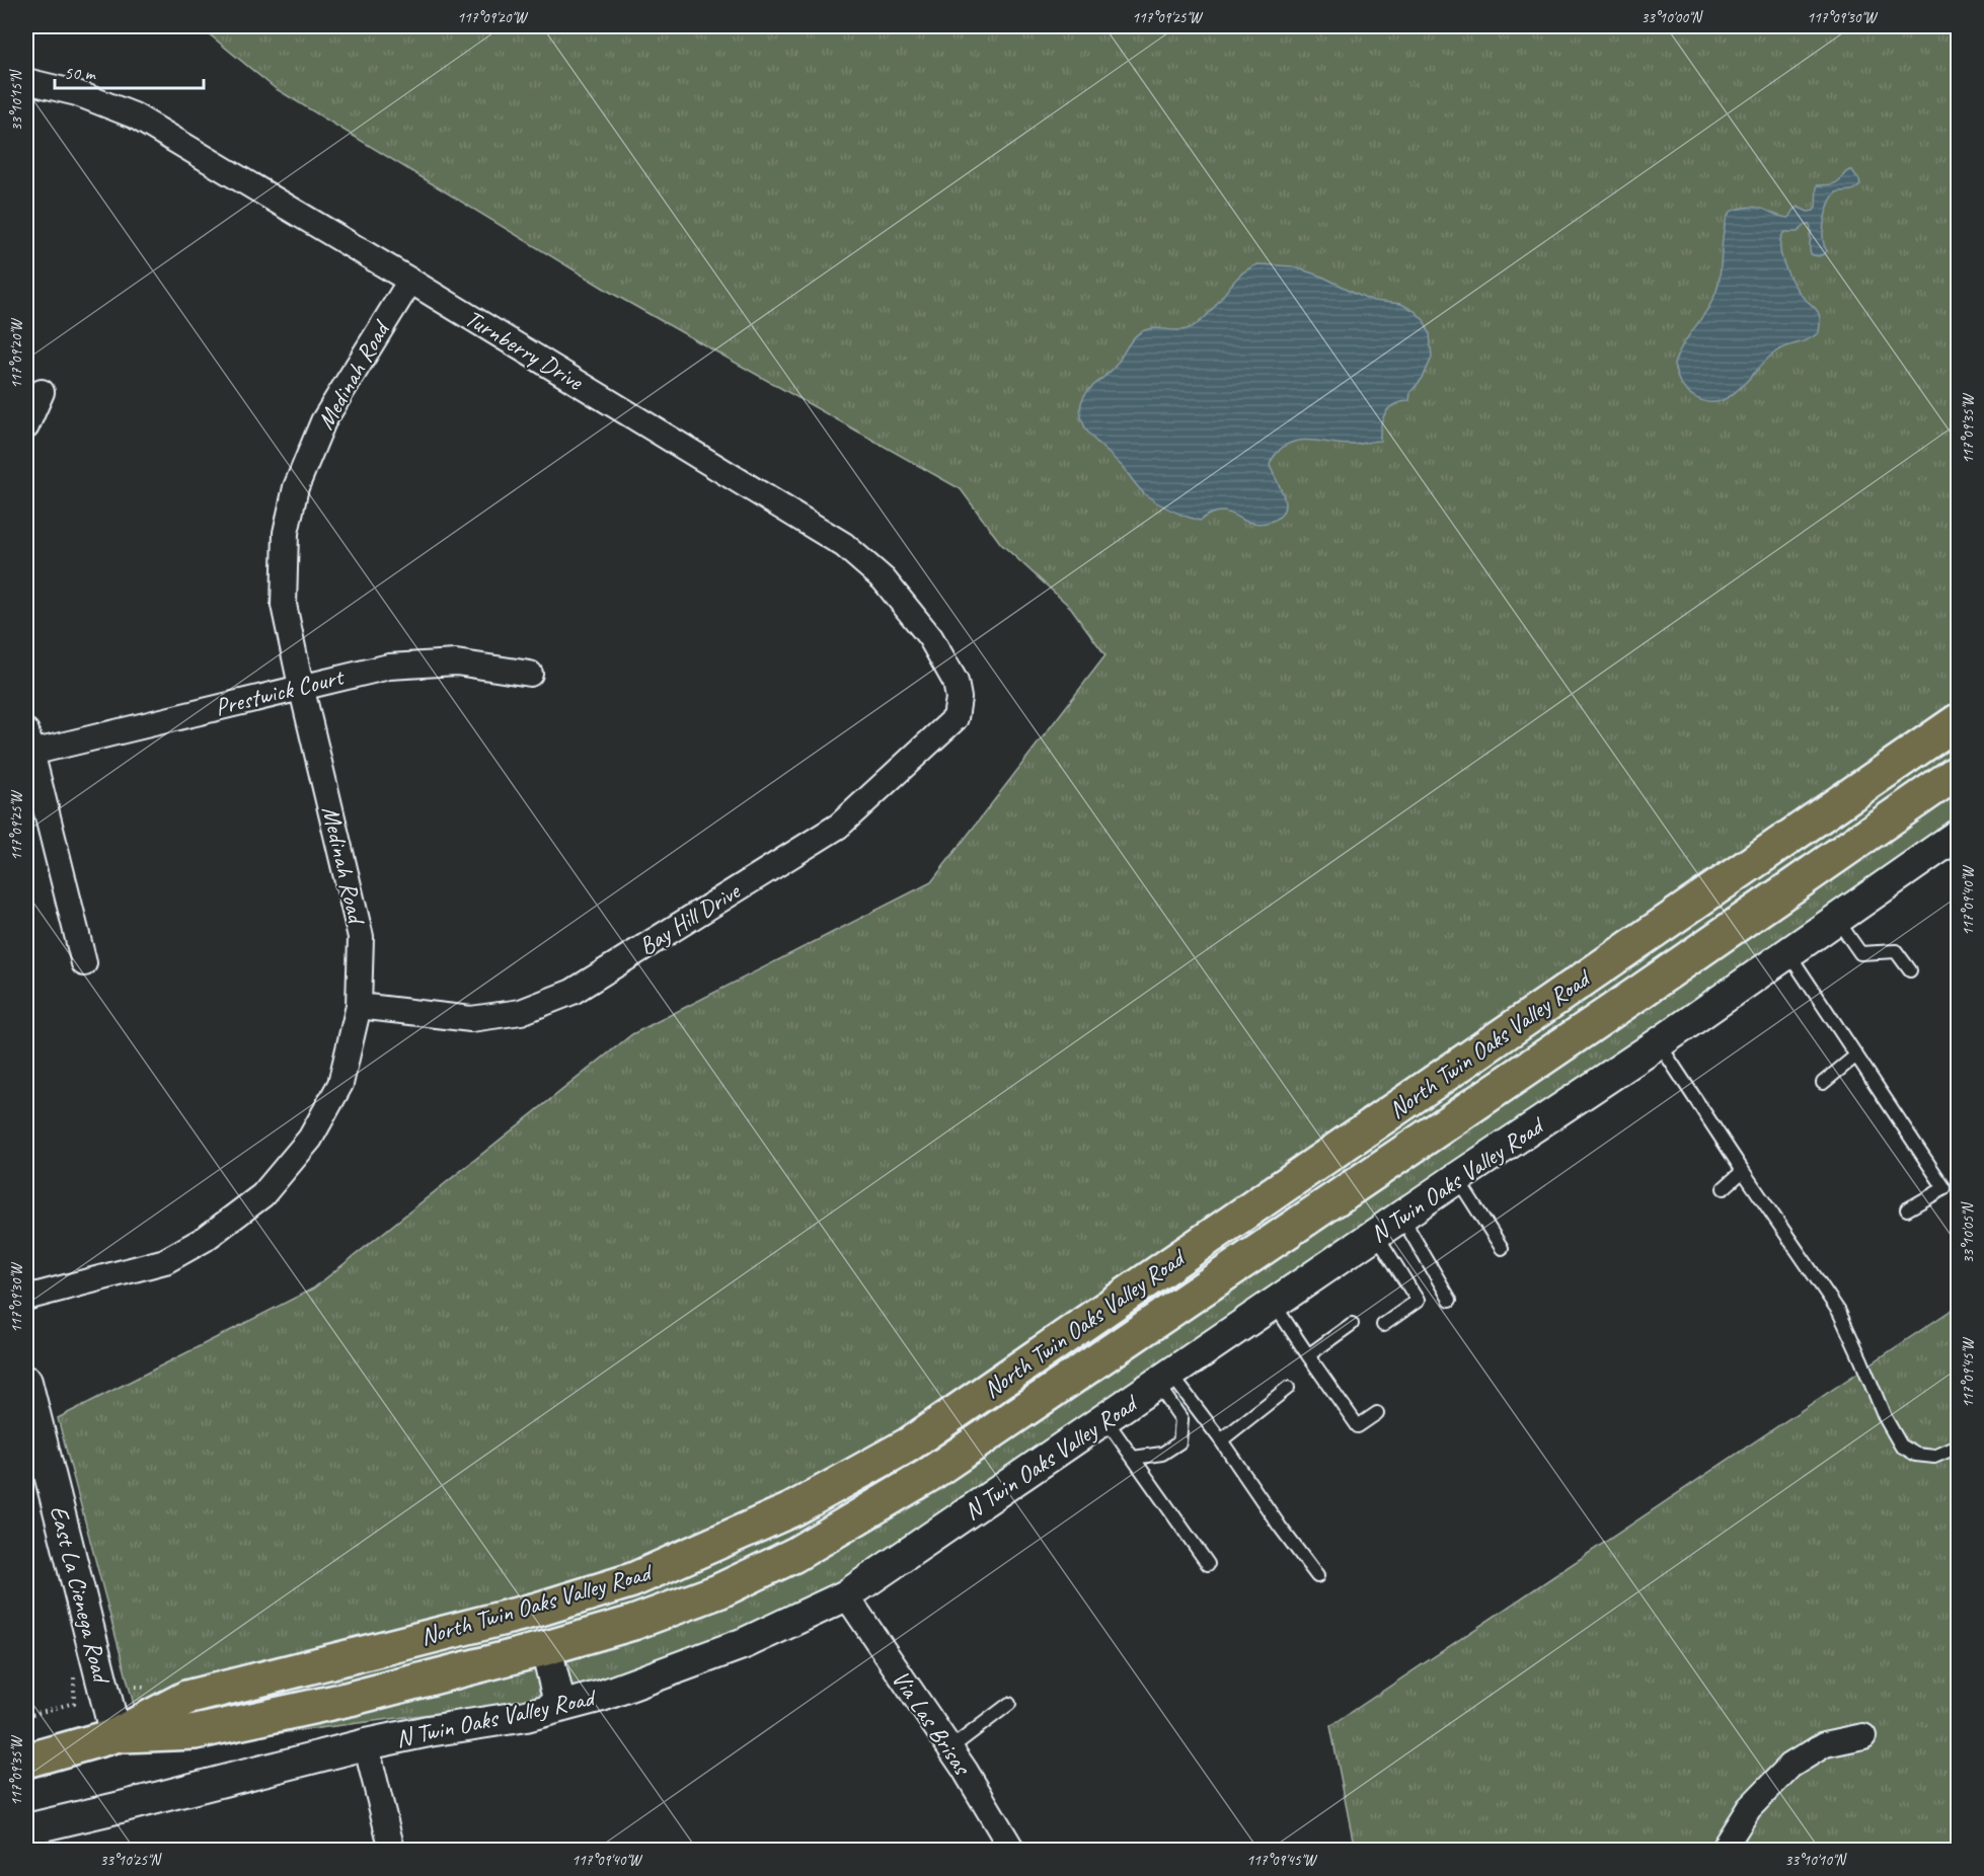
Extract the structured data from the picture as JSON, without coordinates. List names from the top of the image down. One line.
{"streets":{"main road":["North Twin Oaks Valley Road"],"street":["Turnberry Drive","Medinah Road","Prestwick Court","Bay Hill Drive","N Twin Oaks Valley Road","East La Cienega Road","Via Las Brisas"]},"crossings":[["Turnberry Drive","Medinah Road"],["Turnberry Drive","Bay Hill Drive"],["Medinah Road","Prestwick Court"],["Medinah Road","Bay Hill Drive"],["North Twin Oaks Valley Road","East La Cienega Road"],["N Twin Oaks Valley Road","Via Las Brisas"]],"scale_bar":"50 m","coordinates":["117°09'20\"W","117°09'25\"W","33°10'00\"N","117°09'30\"W","33°10'15\"N","117°09'35\"W","117°09'40\"W","33°10'05\"N","117°09'45\"W","33°10'25\"N","33°10'10\"N"]}
